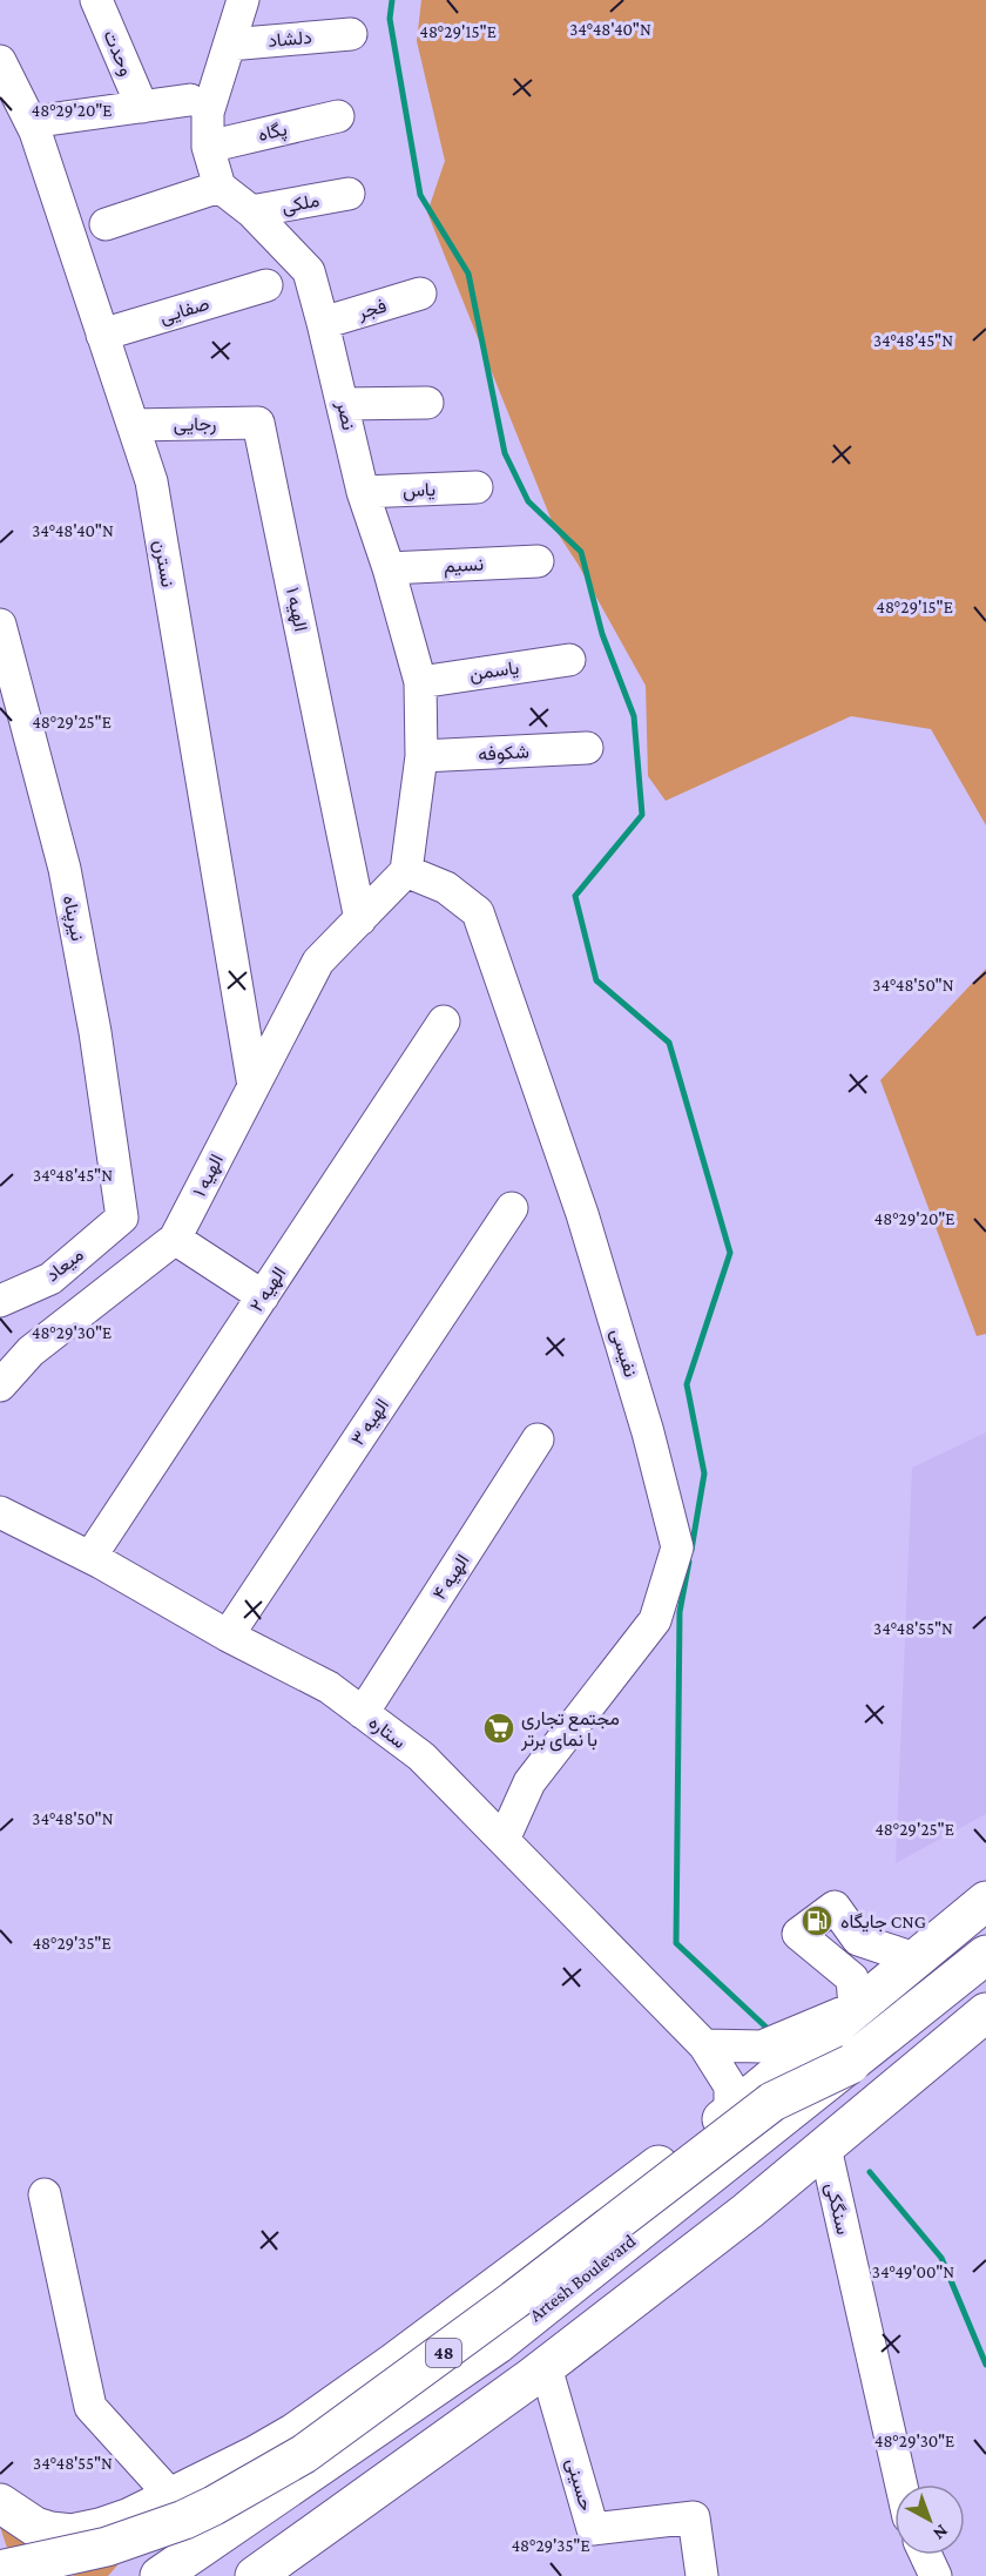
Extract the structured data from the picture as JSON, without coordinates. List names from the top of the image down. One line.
{"streets":{"highway":["Artesh Boulevard","48"],"street":["دلشاد","وحدت","پگاه","ملکی","فجر","صفایی","نصر","رجایی","یاس","نسترن","نسیم","الهیه ۱","یاسمن","شکوفه","نیرپناه","میعاد","الهیه ۲","نفیسی","الهیه ۳","الهیه ۴","ستاره","سنگکی","حسینی"]},"crossings":[["ملکی","نصر"],["فجر","نصر"],["صفایی","نسترن"],["نصر","یاس"],["نصر","نسیم"],["نصر","الهیه ۱"],["نصر","یاسمن"],["نصر","شکوفه"],["نصر","نفیسی"],["رجایی","نسترن"],["رجایی","الهیه ۱"],["نسترن","الهیه ۱"],["الهیه ۱","نفیسی"],["نیرپناه","میعاد"],["الهیه ۲","ستاره"],["نفیسی","ستاره"],["الهیه ۳","ستاره"],["الهیه ۴","ستاره"],["Artesh Boulevard","48"]],"places":{"supermarket":["مجتمع تجاری با نمای برتر"],"fuel station":["جایگاه CNG"]},"north":"bottom right","coordinates":["34°48'40\"N","48°29'15\"E","48°29'20\"E","34°48'45\"N","48°29'25\"E","34°48'50\"N","48°29'30\"E","34°48'55\"N","48°29'35\"E","34°49'00\"N"]}
